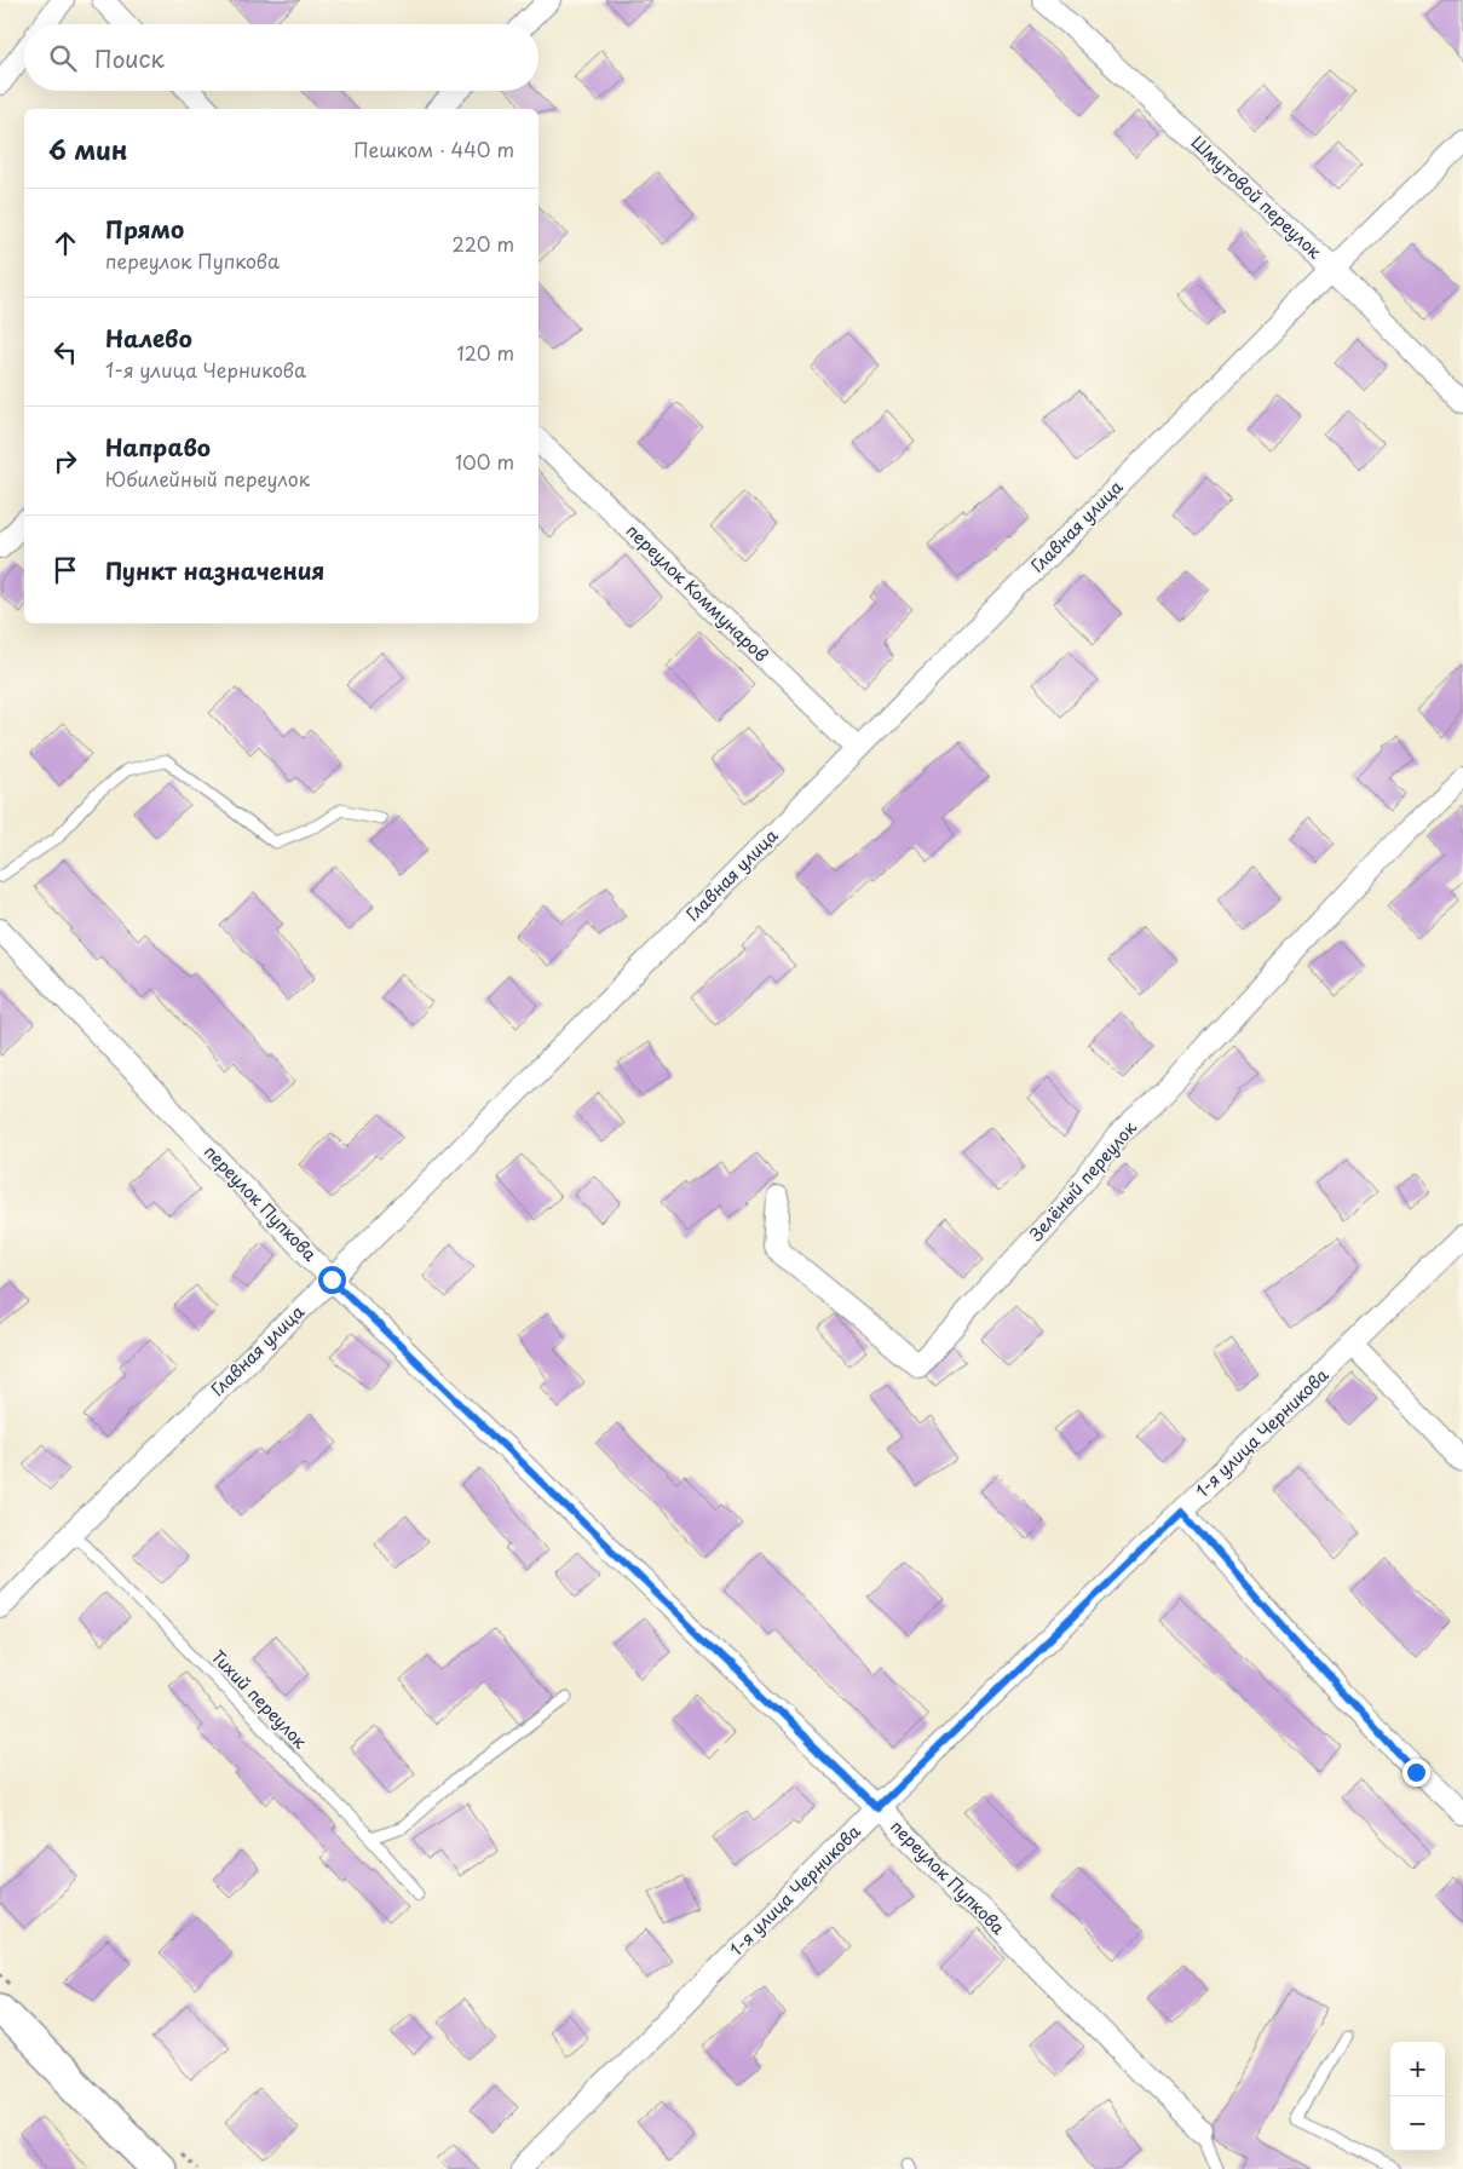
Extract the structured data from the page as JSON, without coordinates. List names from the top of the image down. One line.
{"streets":{"street":["Шмутовой переулок","Главная улица","переулок Коммунаров","Зелёный переулок","переулок Пупкова","1-я улица Черникова"],"lane":["Тихий переулок"]},"crossings":[["Шмутовой переулок","Главная улица"],["Главная улица","переулок Коммунаров"],["Главная улица","переулок Пупкова"],["Главная улица","Тихий переулок"],["переулок Пупкова","1-я улица Черникова"]],"page":{"search":"Поиск","heading":["6 мин","Пешком · 440 m"],"list":[["Прямо","переулок Пупкова","220 m"],["Налево","1-я улица Черникова","120 m"],["Направо","Юбилейный переулок","100 m"],"Пункт назначения"],"map_buttons":["+","−"]}}
